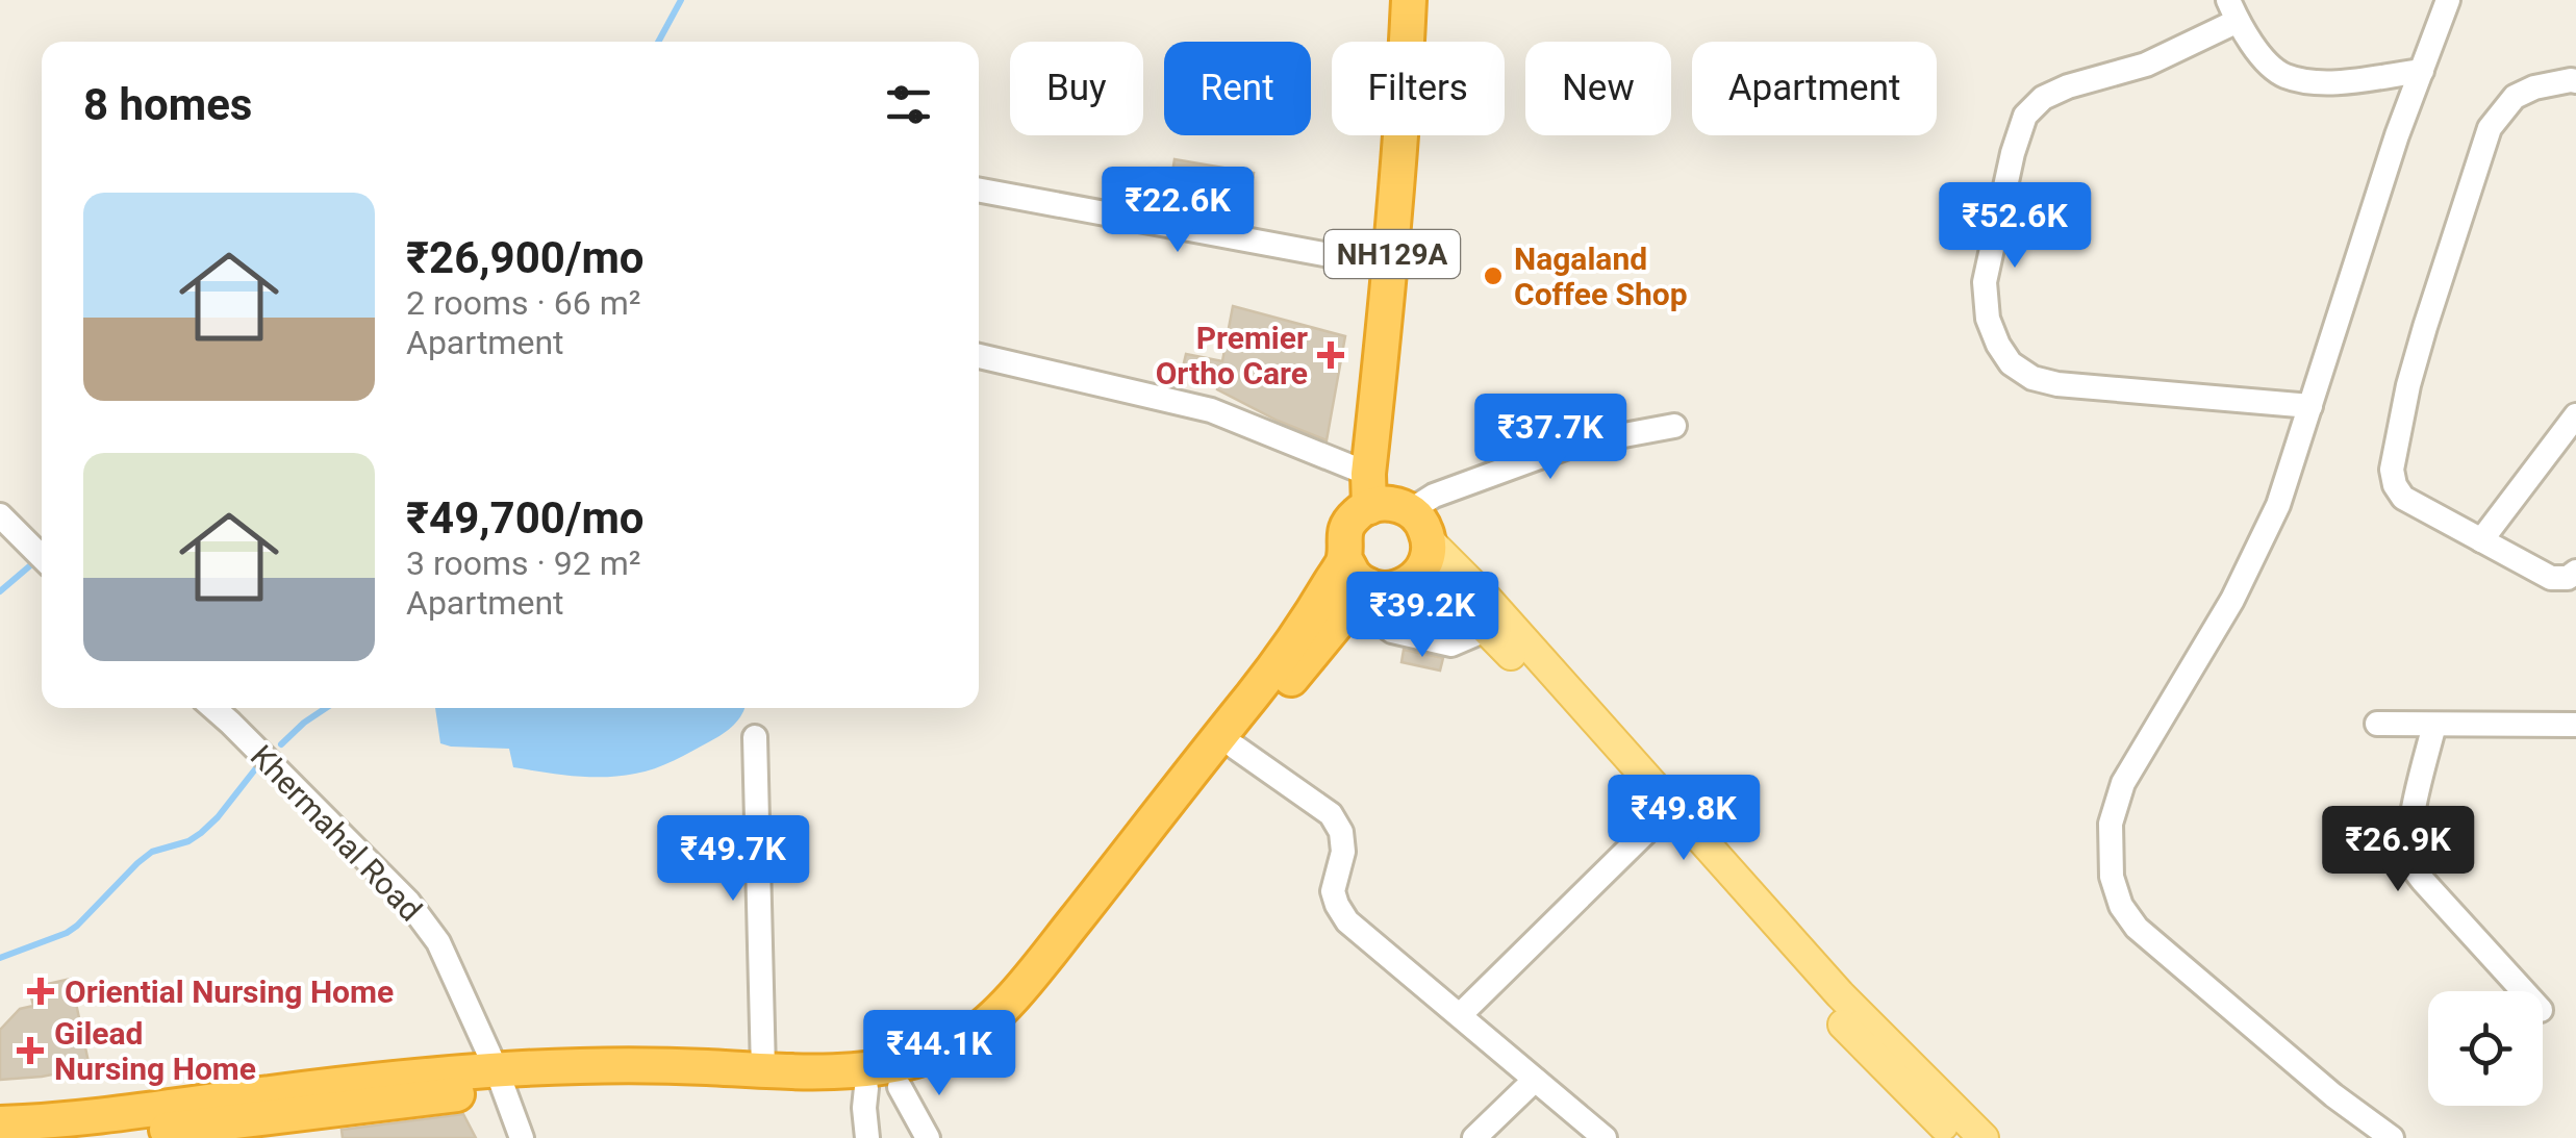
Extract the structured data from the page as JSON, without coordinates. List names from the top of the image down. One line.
{"streets":{"highway":["NH129A"],"street":["Khermahal Road"]},"places":{"other":["Nagaland Coffee Shop"],"health":["Premier Ortho Care","Oriential Nursing Home","Gilead Nursing Home"]},"page":{"chip":["Buy","Rent","Filters","New","Apartment"],"heading":"8 homes","price":["₹22.6K","₹52.6K","₹37.7K","₹39.2K","₹49.8K","₹26.9K","₹49.7K","₹44.1K"],"list":[{"name":"₹26,900/mo","note":"2 rooms · 66 m² · Apartment"},{"name":"₹49,700/mo","note":"3 rooms · 92 m² · Apartment"}]}}
